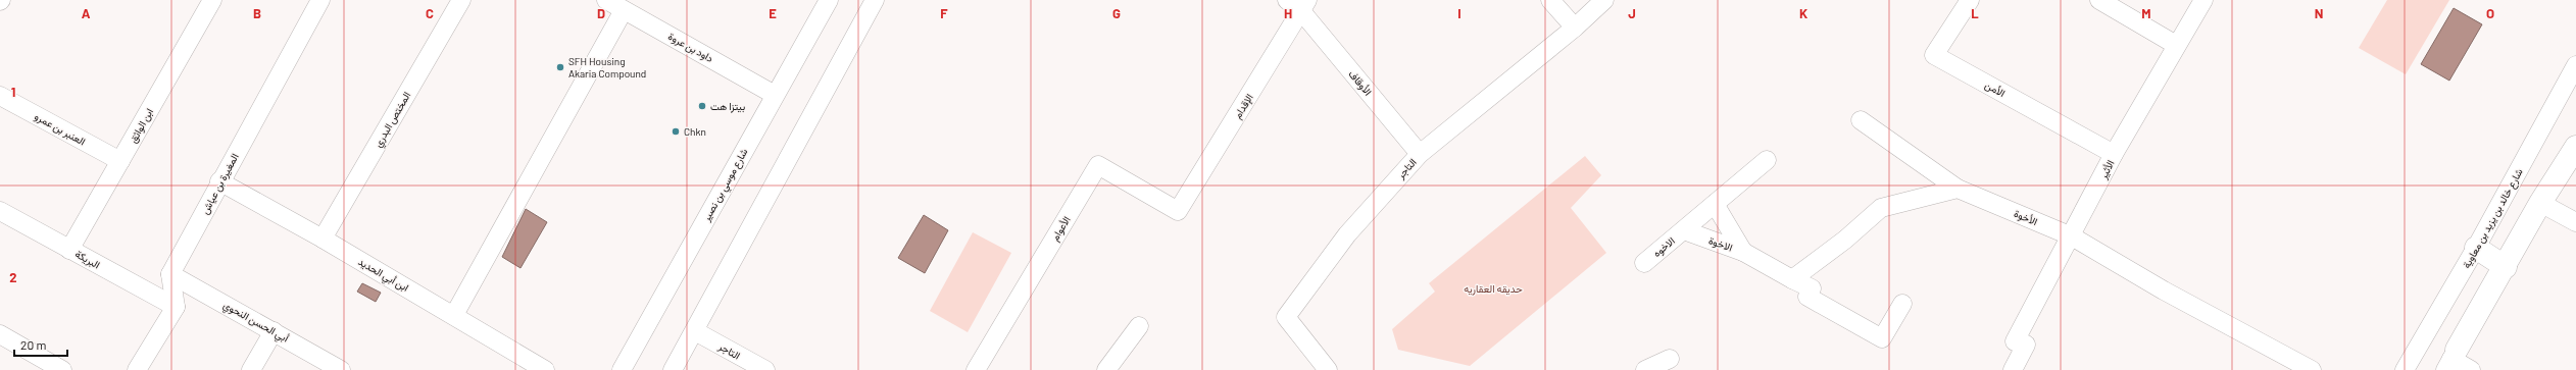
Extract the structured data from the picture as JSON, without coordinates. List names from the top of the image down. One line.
{"streets":{"street":["داود بن عروة","الأوقاف","الأمن","الإقدام","المختص البدري","ابن الواثق","العنبر بن عمرو","التاجر","الأثير","المغيرة بن عياش","شارع موسي بن نصير","الأخوة","شارع خالد بن يزيد بن معاوية","الأعوام","الاخوة","الاخوه","البريكة","ابن أبي الحديد","أبي الحسن النحوي"]},"crossings":[["داود بن عروة","شارع موسي بن نصير"],["الأوقاف","الإقدام"],["الأوقاف","التاجر"],["الأمن","الأثير"],["الإقدام","الأعوام"],["المختص البدري","ابن أبي الحديد"],["ابن الواثق","العنبر بن عمرو"],["ابن الواثق","البريكة"],["الأثير","الأخوة"],["المغيرة بن عياش","ابن أبي الحديد"],["المغيرة بن عياش","أبي الحسن النحوي"],["الاخوة","الاخوه"]],"parks":["حديقه العقاريه"],"places":["SFH Housing Akaria Compound","بيتزا هت","Chkn"],"scale_bar":"20 m","grid":{"columns":["A","B","C","D","E","F","G","H","I","J","K","L","M","N","O"],"rows":["1","2"]}}
